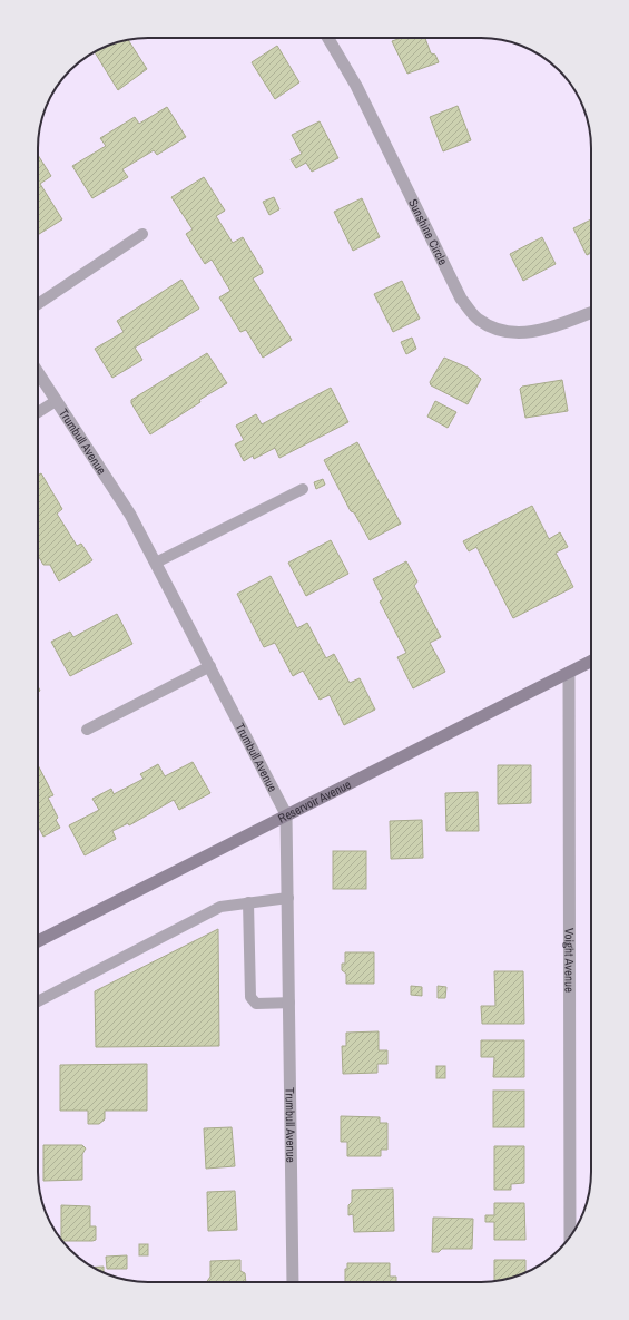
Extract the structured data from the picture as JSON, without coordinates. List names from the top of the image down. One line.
{"streets":{"main road":["Reservoir Avenue"],"street":["Sunshine Circle","Trumbull Avenue","Voight Avenue"]},"crossings":[["Trumbull Avenue","Reservoir Avenue"],["Reservoir Avenue","Voight Avenue"]]}
